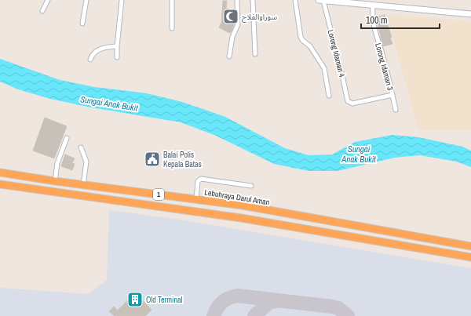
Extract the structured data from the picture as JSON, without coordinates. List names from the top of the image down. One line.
{"streets":{"highway":["1","Lebuhraya Darul Aman"],"street":["Lorong Idaman 4","Lorong Idaman 3"]},"crossings":[["Lorong Idaman 4","Lorong Idaman 3"]],"water":["Sungai Anak Bukit"],"places":{"mosque":["سوراوالفلاح"],"public building":["Balai Polis Kepala Batas"],"building":["Old Terminal"]},"scale_bar":"100 m"}
